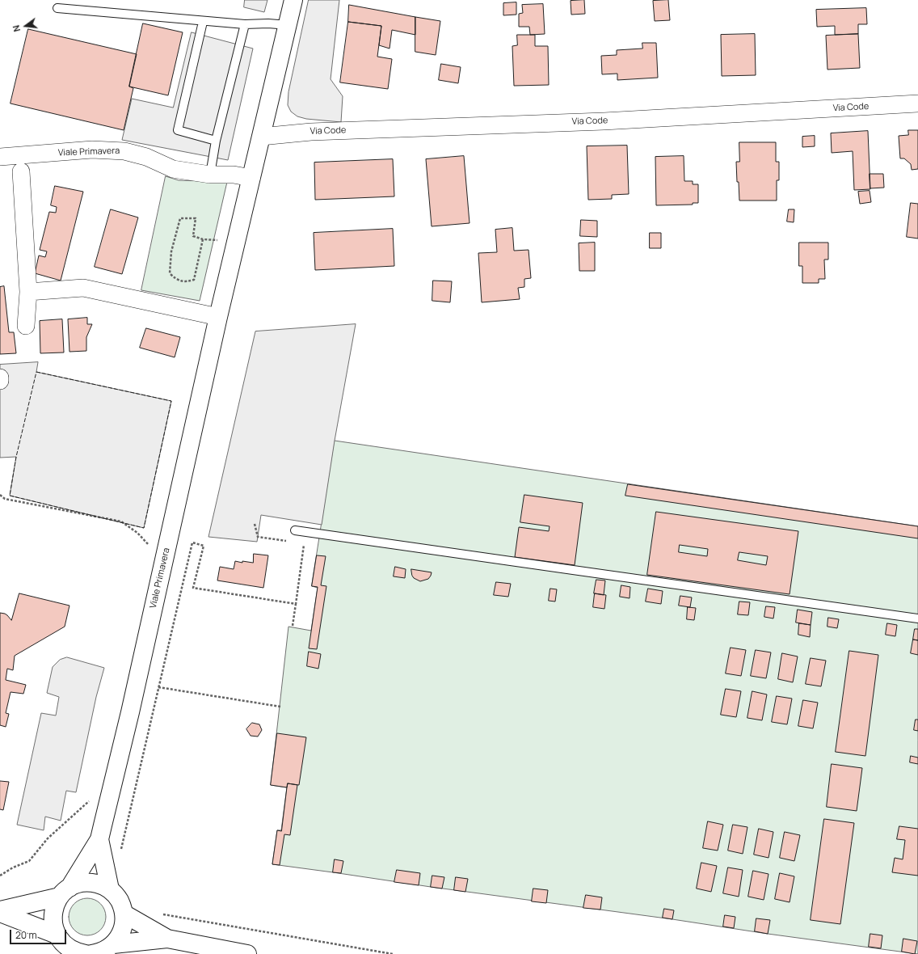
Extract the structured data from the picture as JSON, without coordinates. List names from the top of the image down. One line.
{"streets":{"main road":["Viale Primavera"],"street":["Via Code"]},"crossings":[["Via Code","Viale Primavera"]],"scale_bar":"20 m","north":"left"}
